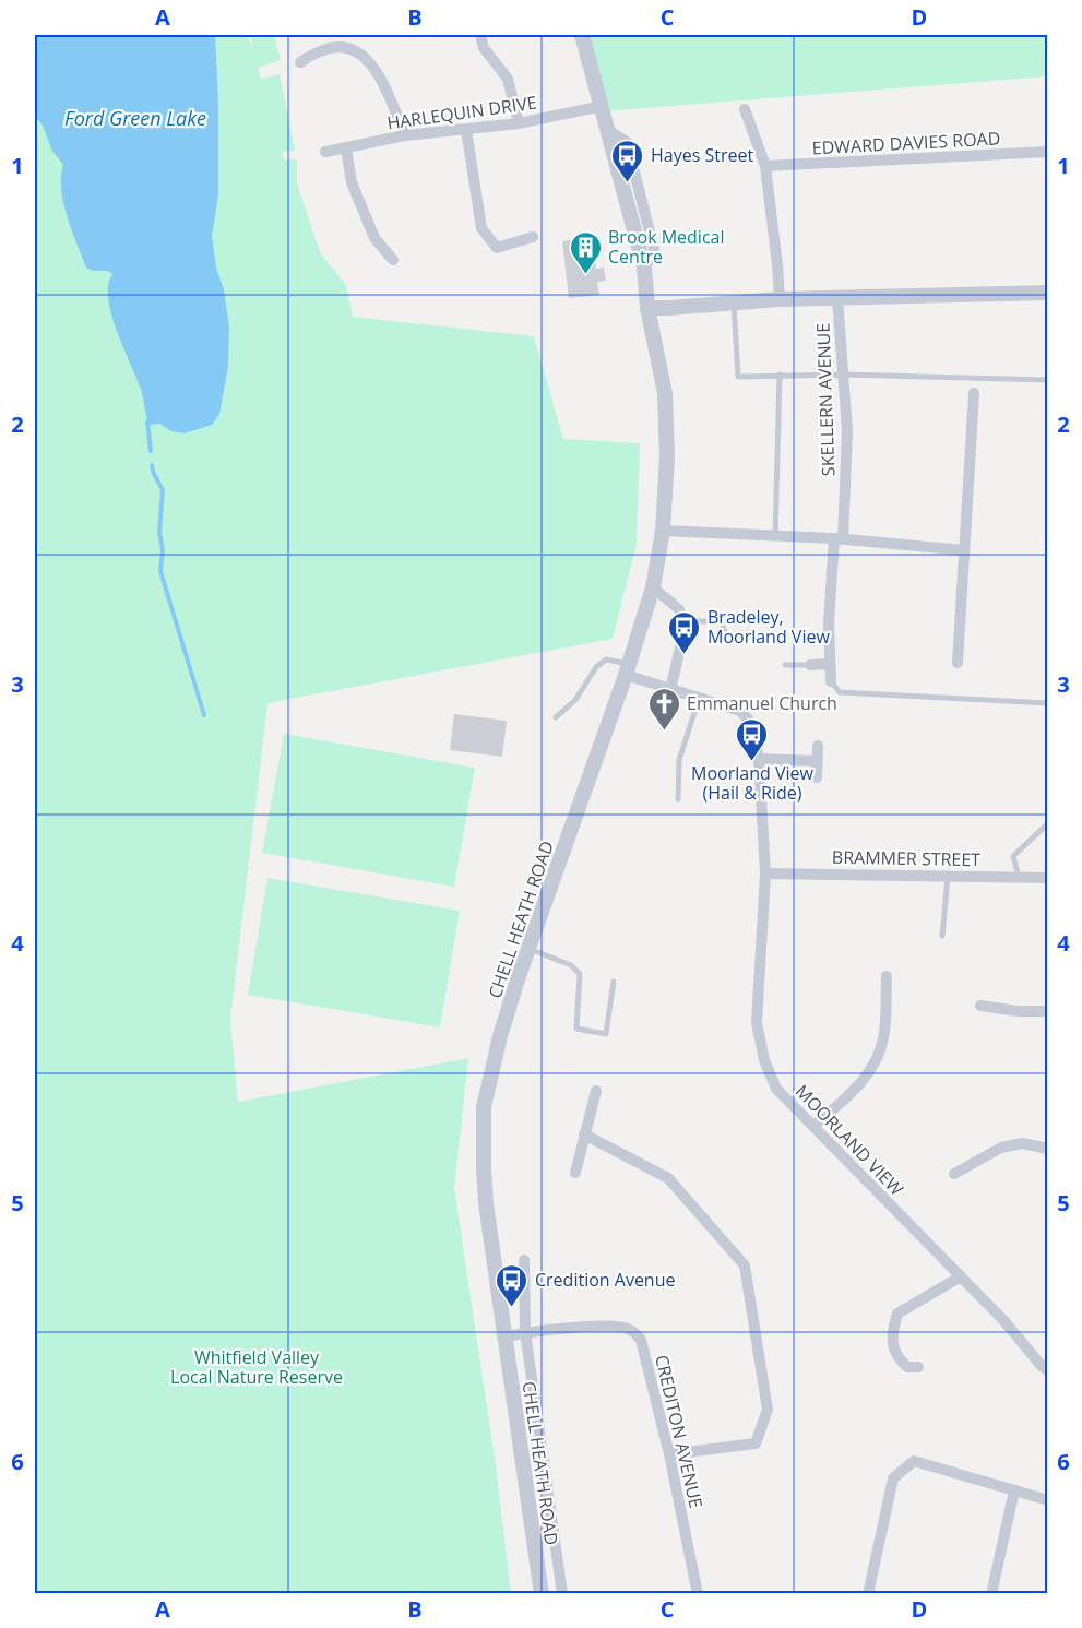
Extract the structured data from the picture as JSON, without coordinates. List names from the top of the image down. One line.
{"streets":{"street":["HARLEQUIN DRIVE","EDWARD DAVIES ROAD","SKELLERN AVENUE","BRAMMER STREET","CHELL HEATH ROAD","MOORLAND VIEW","CREDITON AVENUE"]},"crossings":[["HARLEQUIN DRIVE","CHELL HEATH ROAD"],["BRAMMER STREET","MOORLAND VIEW"],["CHELL HEATH ROAD","MOORLAND VIEW"],["CHELL HEATH ROAD","CREDITON AVENUE"]],"water":["Ford Green Lake"],"parks":["Whitfield Valley Local Nature Reserve"],"places":{"bus stop":["Hayes Street","Bradeley, Moorland View","Moorland View (Hail & Ride)","Credition Avenue"],"building":["Brook Medical Centre"],"church":["Emmanuel Church"]},"grid":{"columns":["A","B","C","D"],"rows":["1","2","3","4","5","6"]}}
